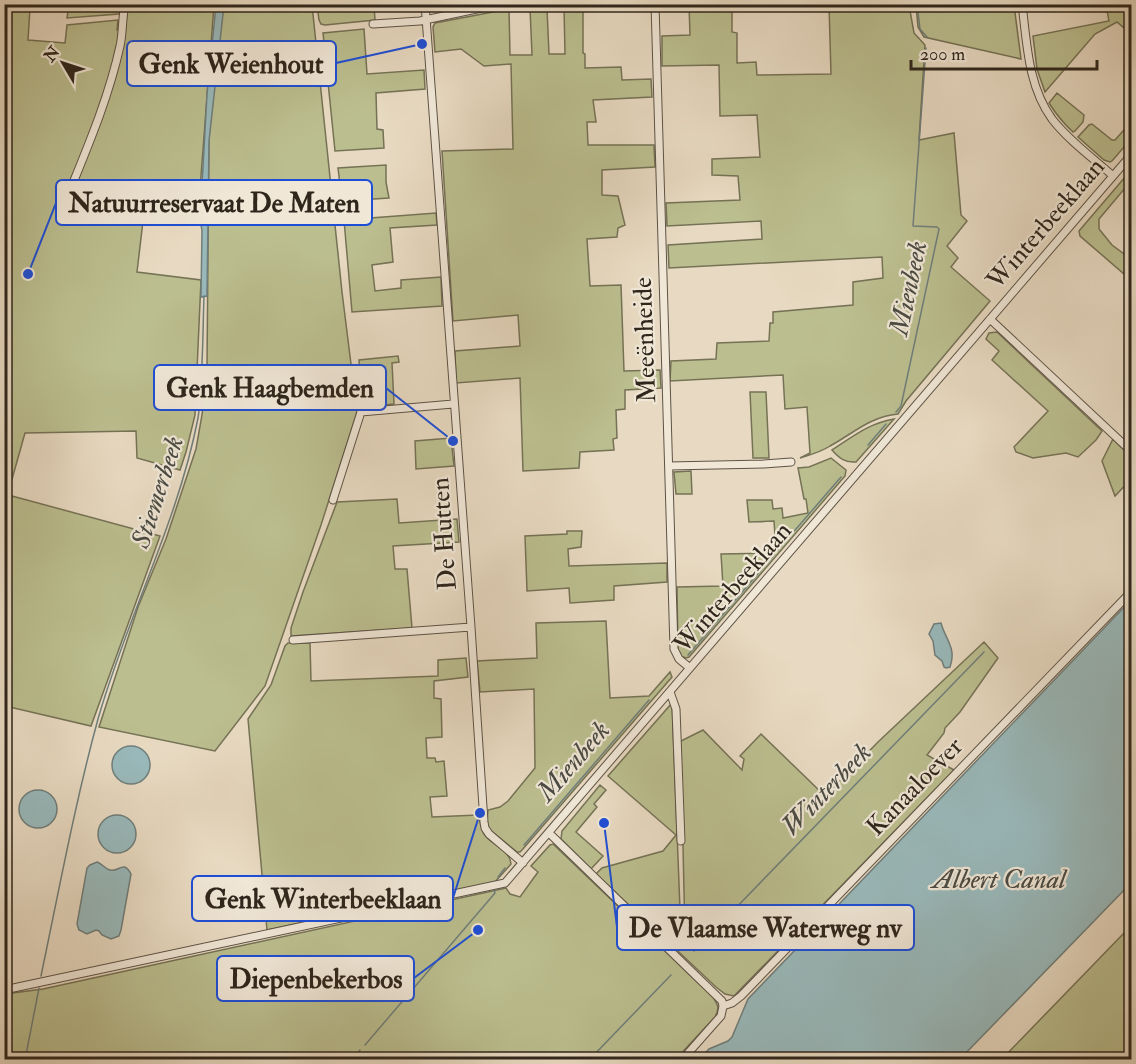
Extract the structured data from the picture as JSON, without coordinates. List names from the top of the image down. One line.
{"streets":{"street":["Winterbeeklaan","Meeënheide","De Hutten","Kanaaloever"]},"crossings":[["Winterbeeklaan","Meeënheide"],["Winterbeeklaan","De Hutten"]],"water":["Mienbeek","Stiemerbeek","Winterbeek","Albert Canal"],"places":["Genk Weienhout","Natuurreservaat De Maten","Genk Haagbemden","Genk Winterbeeklaan","De Vlaamse Waterweg nv","Diepenbekerbos"],"scale_bar":"200 m","north":"top left"}
